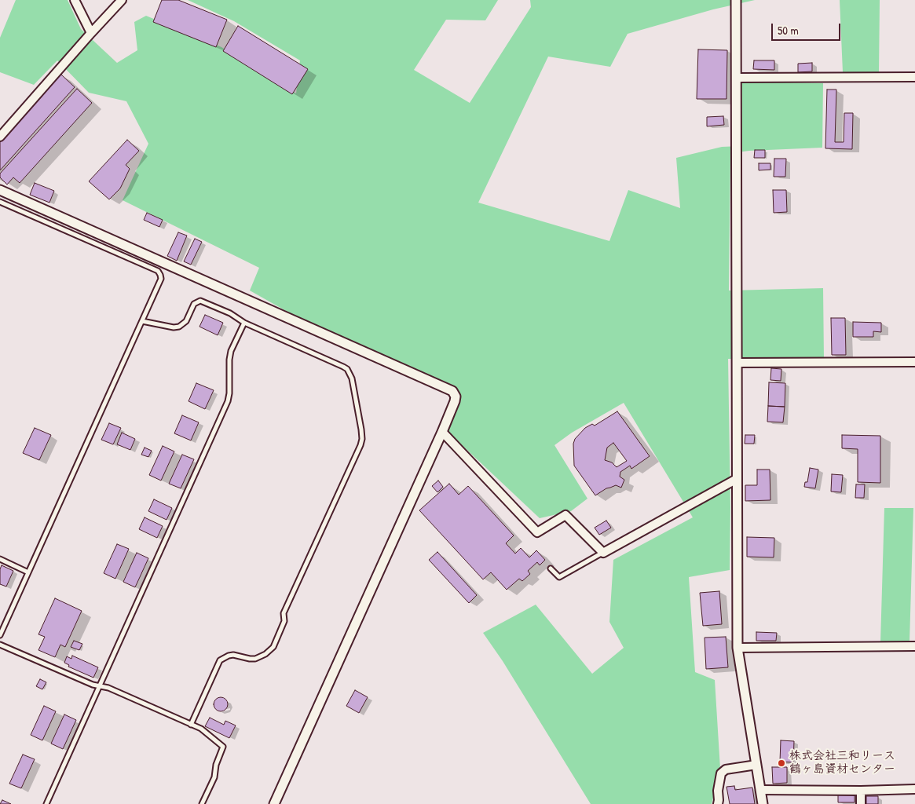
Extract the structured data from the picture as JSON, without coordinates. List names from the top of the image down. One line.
{"places":["株式会社三和リース 鶴ヶ島資材センター"],"scale_bar":"50 m"}
